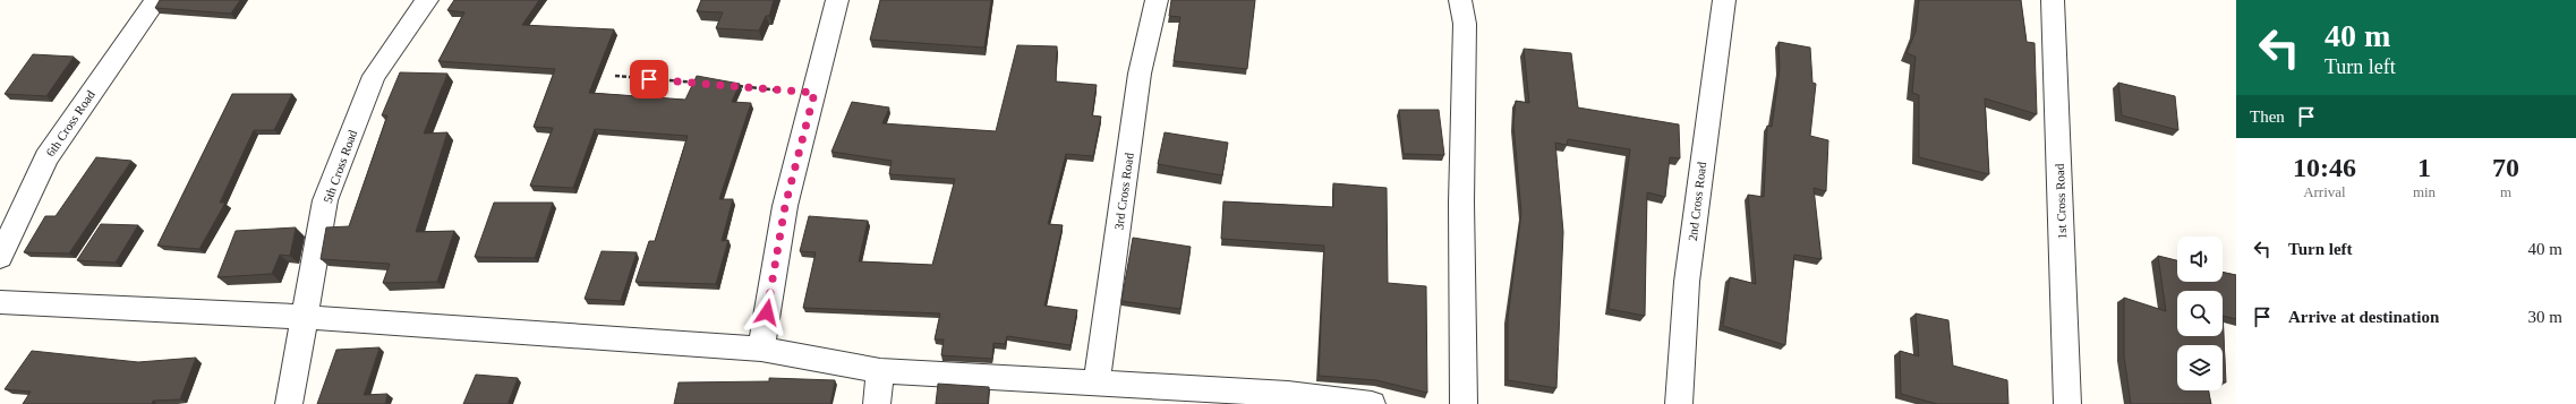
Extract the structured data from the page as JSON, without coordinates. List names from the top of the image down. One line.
{"streets":{"street":["6th Cross Road","5th Cross Road","3rd Cross Road","2nd Cross Road","1st Cross Road"]},"page":{"turn":["40 m","Turn left"],"then":"Then","eta":["10:46","Arrival","1","min","70","m"],"list":[{"name":"Turn left","value":"40 m"},{"name":"Arrive at destination","value":"30 m"}]}}
